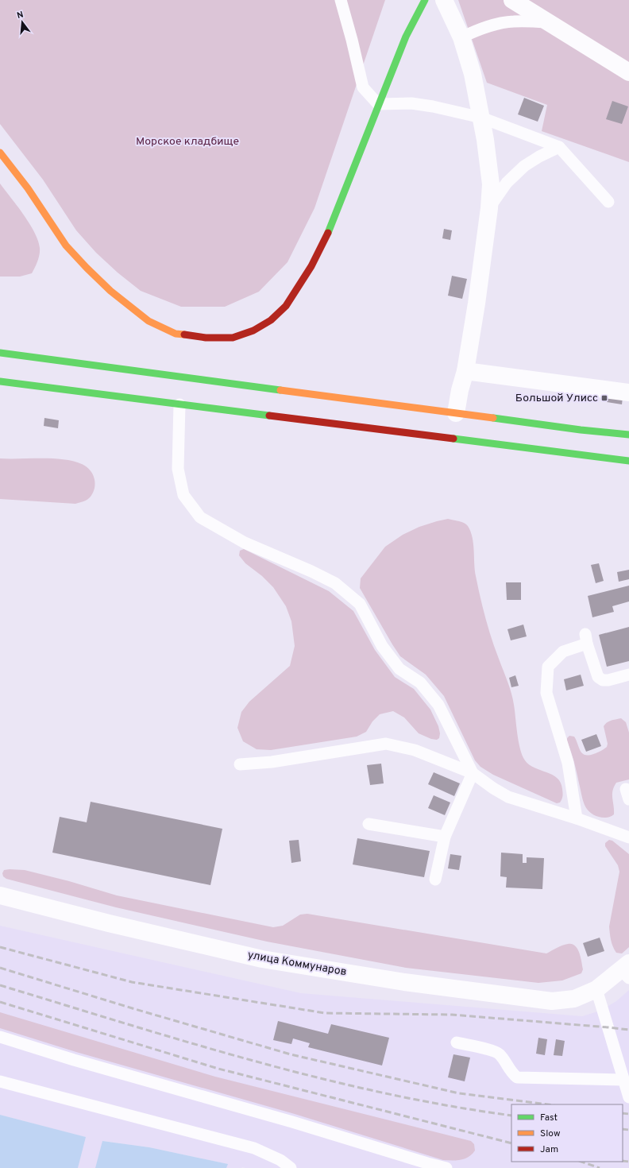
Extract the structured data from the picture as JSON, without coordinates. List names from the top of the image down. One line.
{"streets":{"street":["улица Коммунаров"]},"parks":["Морское кладбище"],"places":{"transit":["Большой Улисс"]},"legend":["Fast","Slow","Jam"],"north":"top"}
